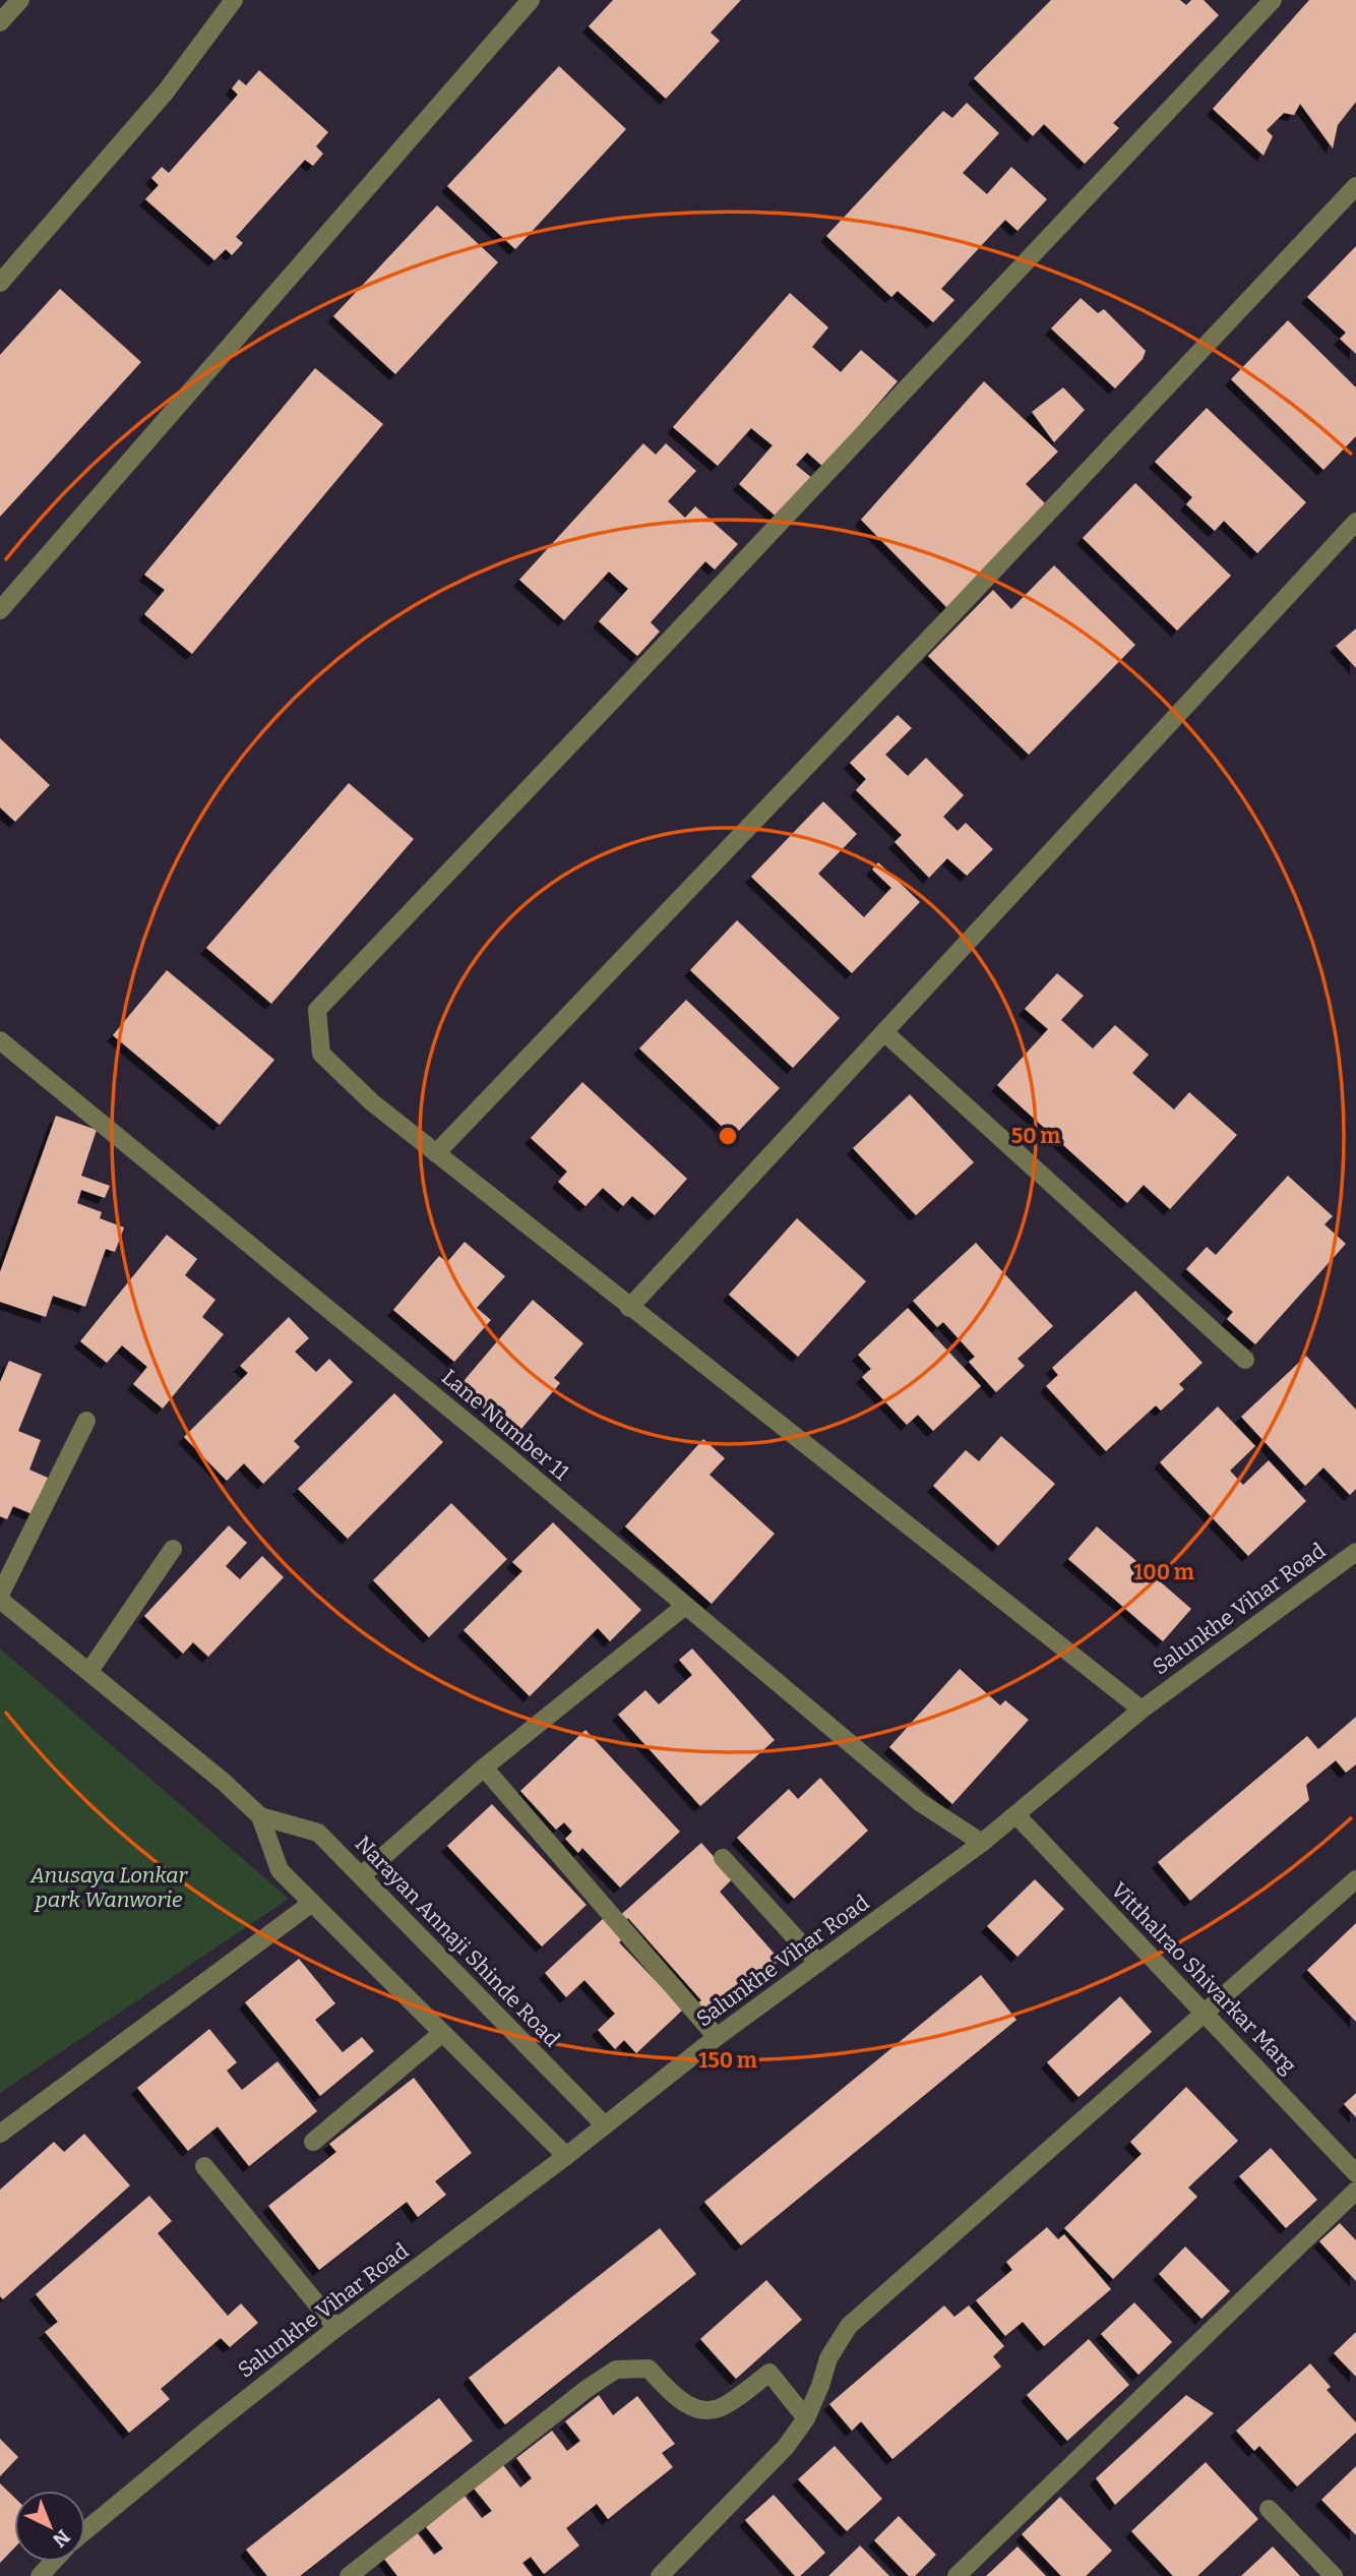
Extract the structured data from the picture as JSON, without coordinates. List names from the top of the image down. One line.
{"streets":{"street":["Lane Number 11","Salunkhe Vihar Road","Narayan Annaji Shinde Road","Vitthalrao Shivarkar Marg"]},"crossings":[["Lane Number 11","Salunkhe Vihar Road"],["Salunkhe Vihar Road","Narayan Annaji Shinde Road"],["Salunkhe Vihar Road","Vitthalrao Shivarkar Marg"]],"parks":["Anusaya Lonkar park Wanworie"],"north":"bottom right","rings":["50 m","100 m","150 m"]}
